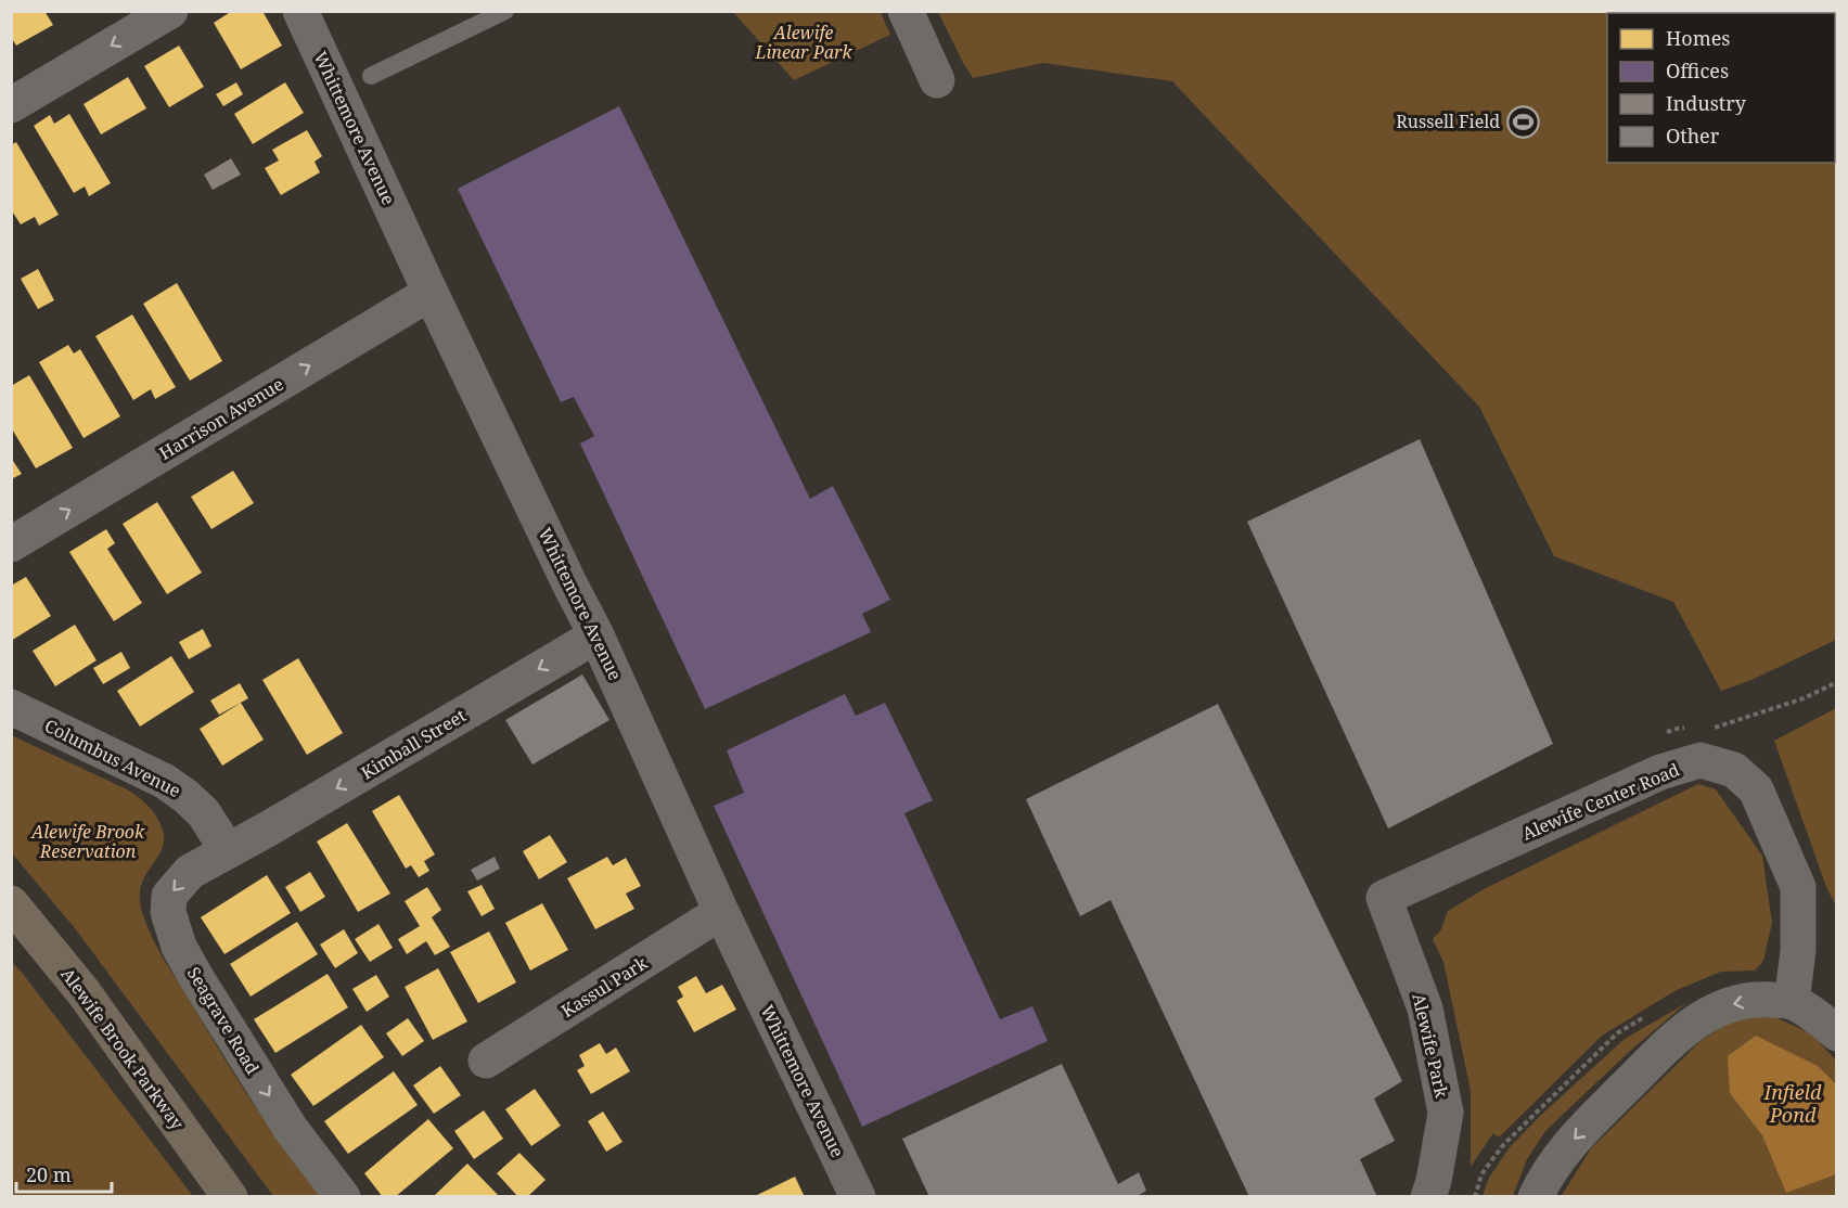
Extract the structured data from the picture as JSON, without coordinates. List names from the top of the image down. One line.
{"streets":{"highway":["Alewife Brook Parkway"],"street":["Whittemore Avenue","Harrison Avenue","Kimball Street","Columbus Avenue","Alewife Center Road","Kassul Park","Seagrave Road","Alewife Park"]},"crossings":[["Whittemore Avenue","Harrison Avenue"],["Whittemore Avenue","Kimball Street"],["Whittemore Avenue","Kassul Park"],["Kimball Street","Columbus Avenue"],["Kimball Street","Seagrave Road"],["Columbus Avenue","Seagrave Road"],["Alewife Center Road","Alewife Park"]],"one_way":["Harrison Avenue","Kimball Street","Seagrave Road"],"water":["Infield Pond"],"parks":["Alewife Linear Park","Alewife Brook Reservation"],"places":{"sports":["Russell Field"]},"legend":["Homes","Offices","Industry","Other"],"scale_bar":"20 m"}
